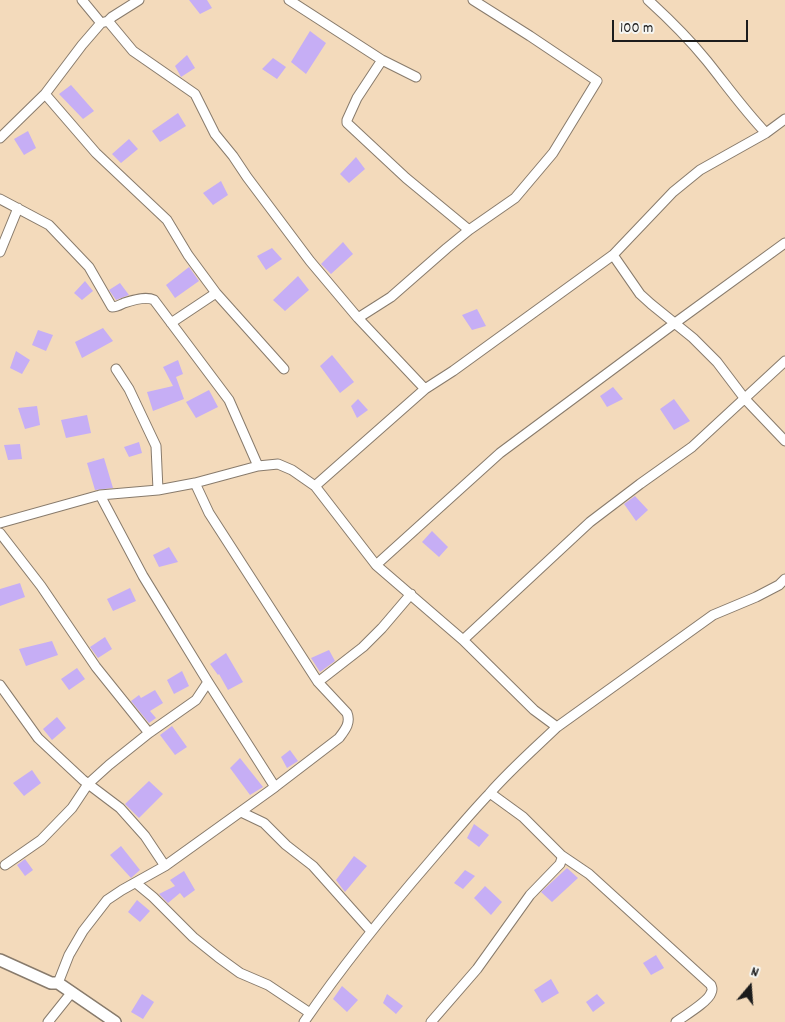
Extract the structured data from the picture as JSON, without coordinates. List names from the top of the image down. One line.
{"scale_bar":"100 m","north":"top"}
